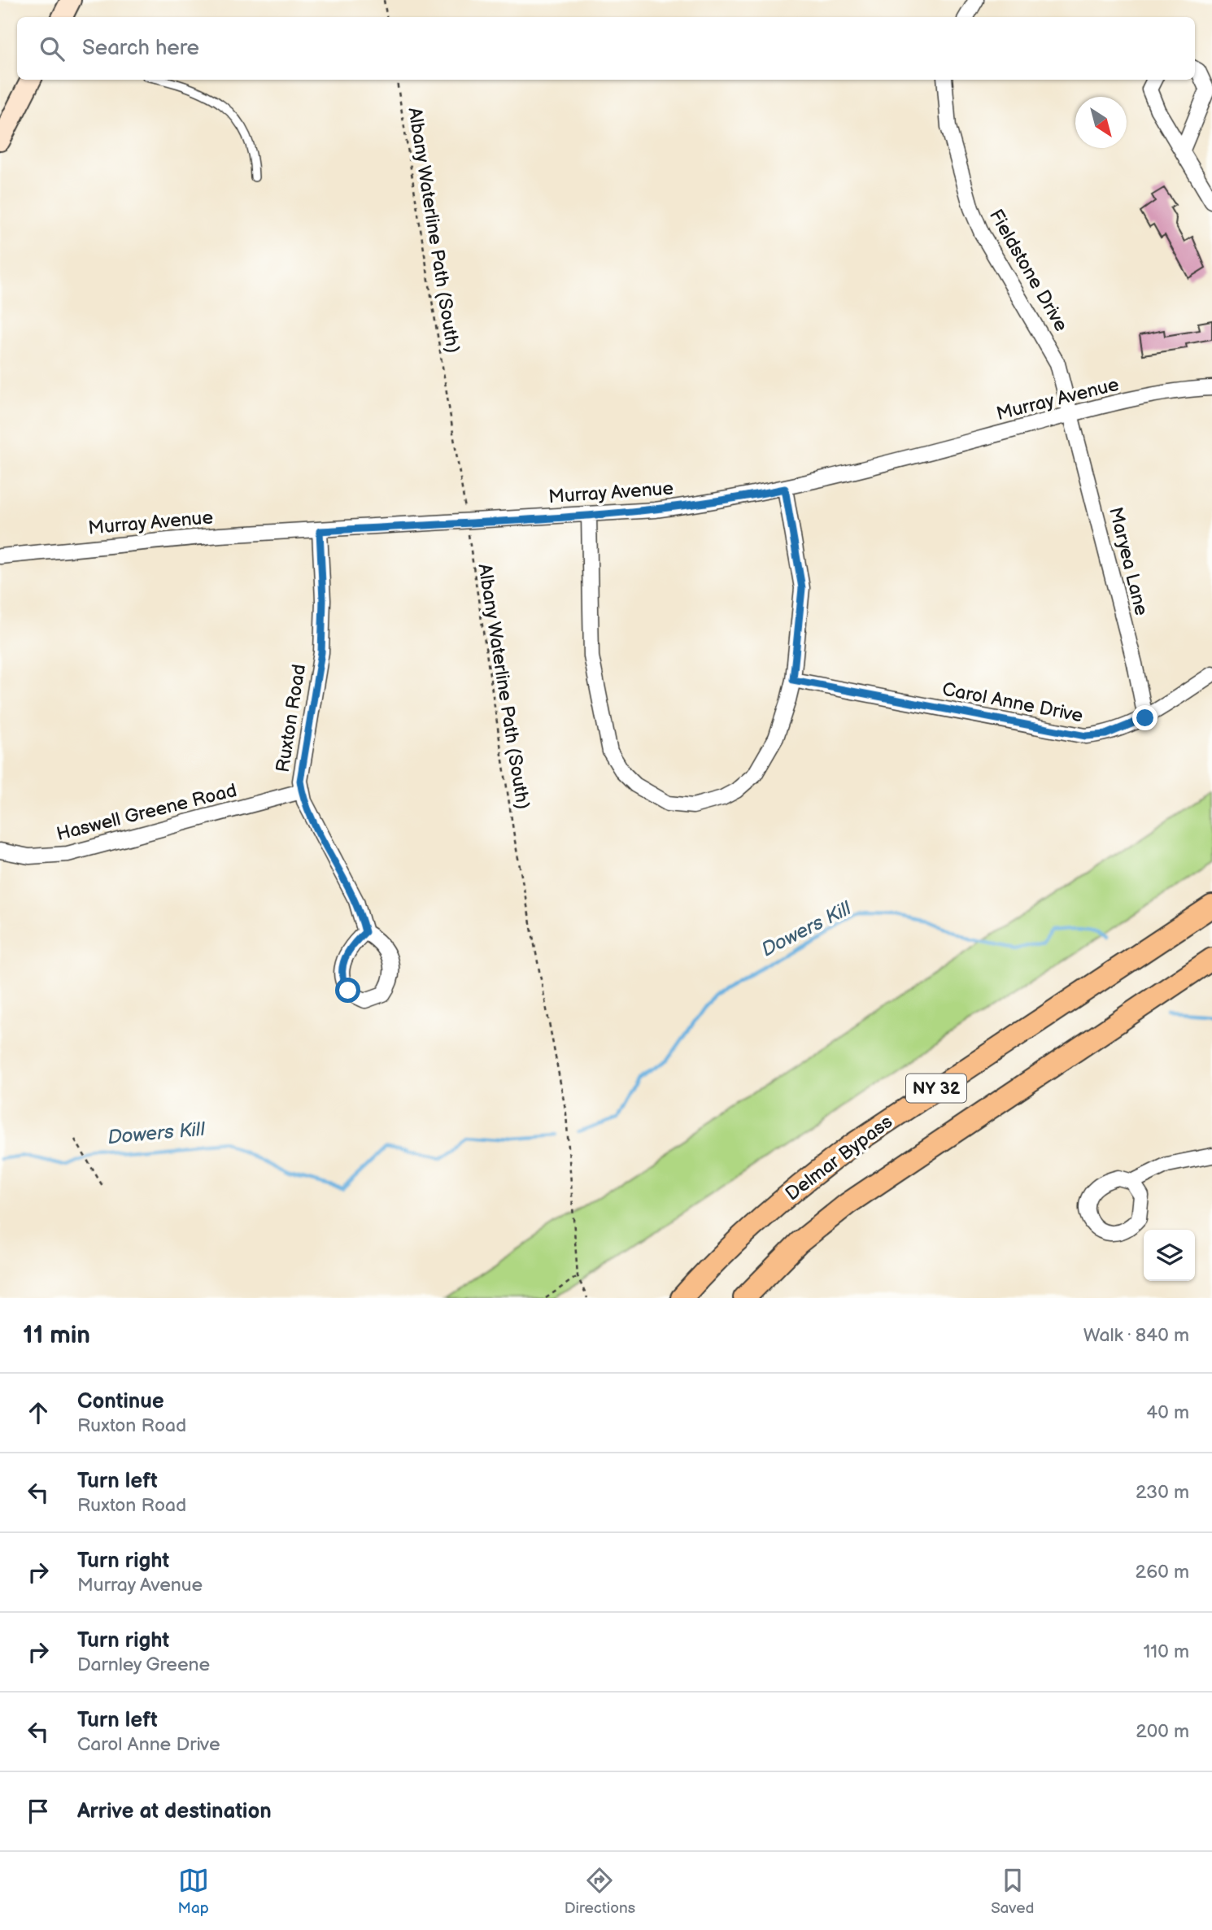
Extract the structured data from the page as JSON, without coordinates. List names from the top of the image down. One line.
{"streets":{"main road":["NY 32","Delmar Bypass"],"street":["Fieldstone Drive","Murray Avenue","Maryea Lane","Carol Anne Drive","Ruxton Road","Haswell Greene Road"],"path":["Albany Waterline Path (South)"]},"crossings":[["Albany Waterline Path (South)","Murray Avenue"],["Fieldstone Drive","Murray Avenue"],["Fieldstone Drive","Maryea Lane"],["Murray Avenue","Maryea Lane"],["Murray Avenue","Ruxton Road"],["Maryea Lane","Carol Anne Drive"],["Ruxton Road","Haswell Greene Road"]],"water":["Dowers Kill"],"north":"bottom right","page":{"search":"Search here","heading":["11 min","Walk · 840 m"],"list":[["Continue","Ruxton Road","40 m"],["Turn left","Ruxton Road","230 m"],["Turn right","Murray Avenue","260 m"],["Turn right","Darnley Greene","110 m"],["Turn left","Carol Anne Drive","200 m"],"Arrive at destination"],"nav":["Map","Directions","Saved"]}}
